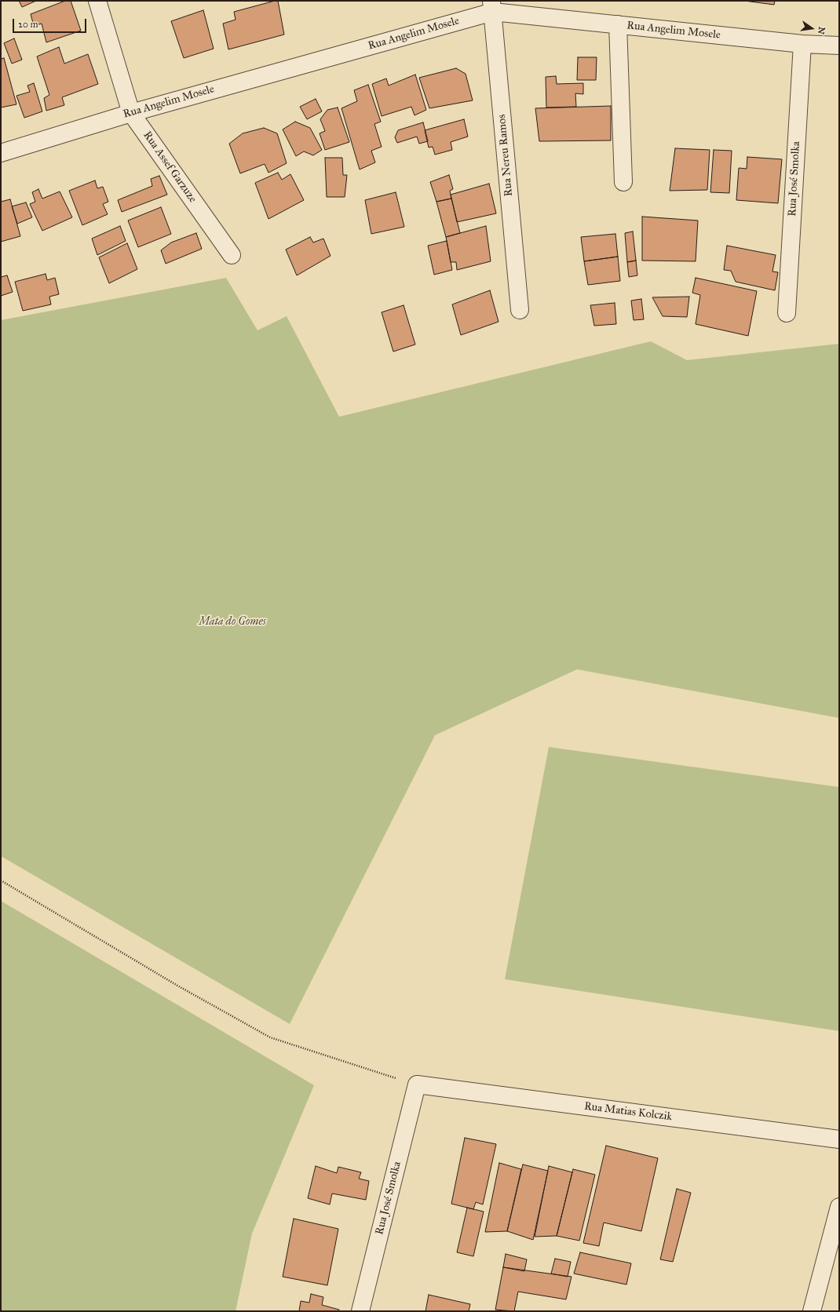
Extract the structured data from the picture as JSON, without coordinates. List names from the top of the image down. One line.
{"streets":{"street":["Rua Angelim Mosele","Rua Nereu Ramos","Rua Assef Garzuze","Rua José Smolka","Rua Matias Kolczik"]},"crossings":[["Rua Angelim Mosele","Rua Nereu Ramos"],["Rua Angelim Mosele","Rua Assef Garzuze"],["Rua Angelim Mosele","Rua José Smolka"],["Rua José Smolka","Rua Matias Kolczik"]],"parks":["Mata do Gomes"],"scale_bar":"20 m","north":"right"}
